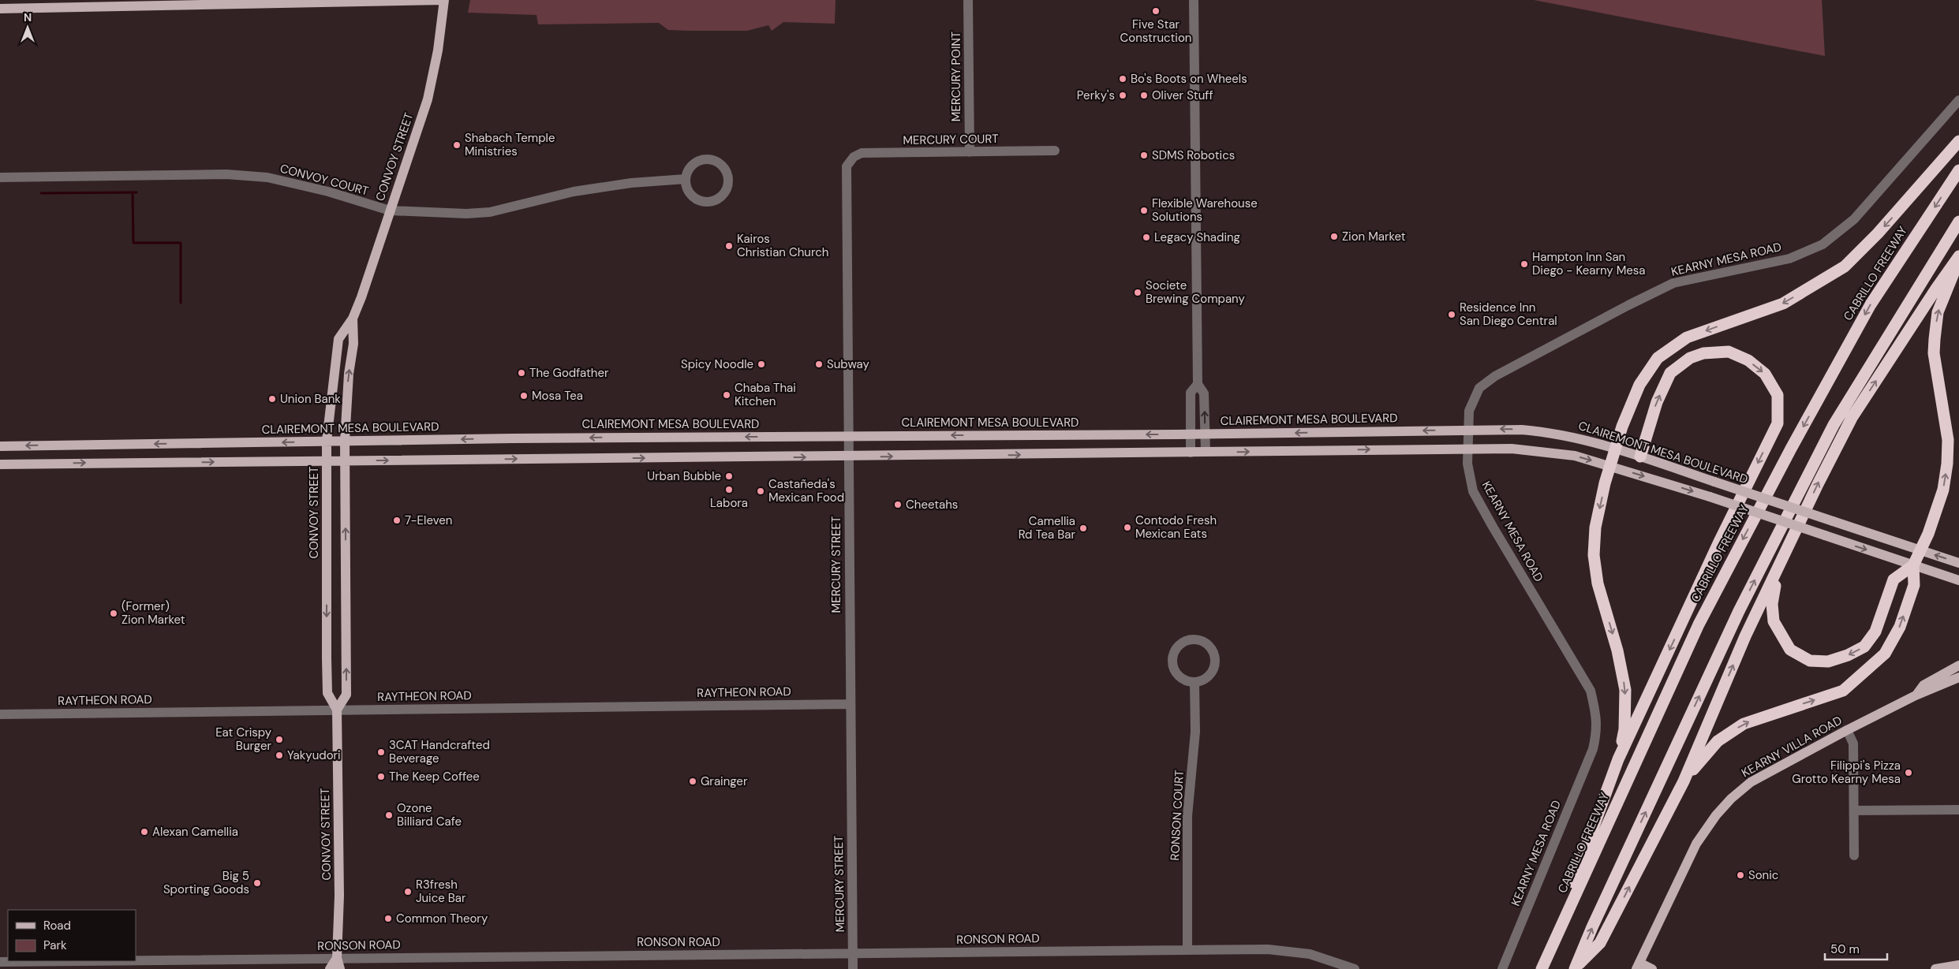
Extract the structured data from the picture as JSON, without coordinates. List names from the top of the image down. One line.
{"streets":{"highway":["CABRILLO FREEWAY"],"main road":["CONVOY STREET","CLAIREMONT MESA BOULEVARD","KEARNY VILLA ROAD"],"street":["MERCURY POINT","MERCURY COURT","CONVOY COURT","KEARNY MESA ROAD","MERCURY STREET","RAYTHEON ROAD","RONSON COURT","RONSON ROAD"]},"crossings":[["MERCURY POINT","MERCURY COURT"],["MERCURY COURT","MERCURY STREET"],["CONVOY STREET","CONVOY COURT"],["CONVOY STREET","CLAIREMONT MESA BOULEVARD"],["CONVOY STREET","RAYTHEON ROAD"],["CONVOY STREET","RONSON ROAD"],["KEARNY MESA ROAD","CLAIREMONT MESA BOULEVARD"],["CLAIREMONT MESA BOULEVARD","MERCURY STREET"],["MERCURY STREET","RAYTHEON ROAD"],["MERCURY STREET","RONSON ROAD"],["RONSON COURT","RONSON ROAD"]],"places":["Five Star Construction","Bo's Boots on Wheels","Perky's","Oliver Stuff","Shabach Temple Ministries","SDMS Robotics","Flexible Warehouse Solutions","Zion Market","Legacy Shading","Kairos Christian Church","Hampton Inn San Diego - Kearny Mesa","Societe Brewing Company","Residence Inn San Diego Central","Spicy Noodle","Subway","The Godfather","Chaba Thai Kitchen","Mosa Tea","Union Bank","Urban Bubble","Labora","Castañeda's Mexican Food","Cheetahs","7-Eleven","Contodo Fresh Mexican Eats","Camellia Rd Tea Bar","(Former) Zion Market","Eat Crispy Burger","3CAT Handcrafted Beverage","Yakyudori","Filippi's Pizza Grotto Kearny Mesa","The Keep Coffee","Grainger","Ozone Billiard Cafe","Alexan Camellia","Sonic","Big 5 Sporting Goods","R3fresh Juice Bar","Common Theory"],"legend":["Road","Park"],"scale_bar":"50 m","north":"top"}
